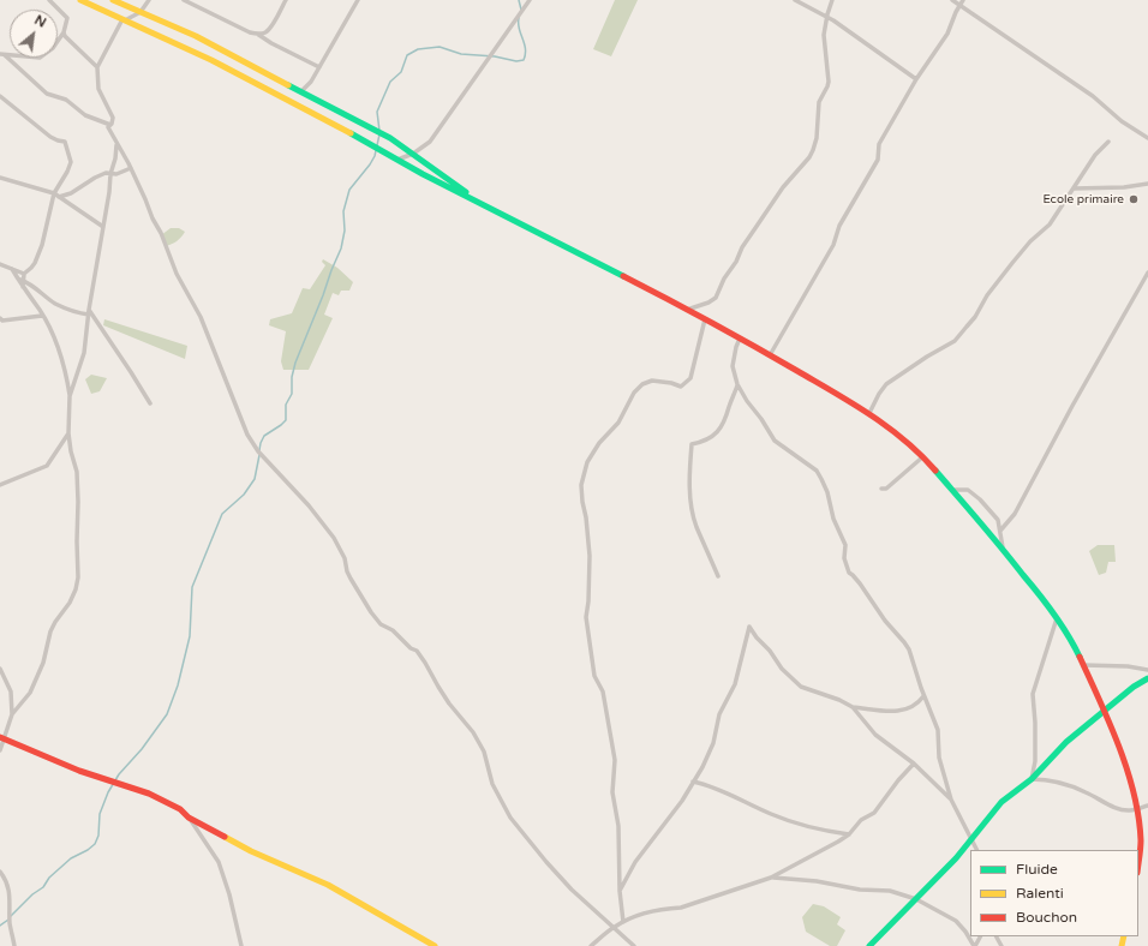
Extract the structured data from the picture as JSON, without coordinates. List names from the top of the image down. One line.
{"places":["Ecole primaire"],"legend":["Fluide","Ralenti","Bouchon"],"north":"top right"}
